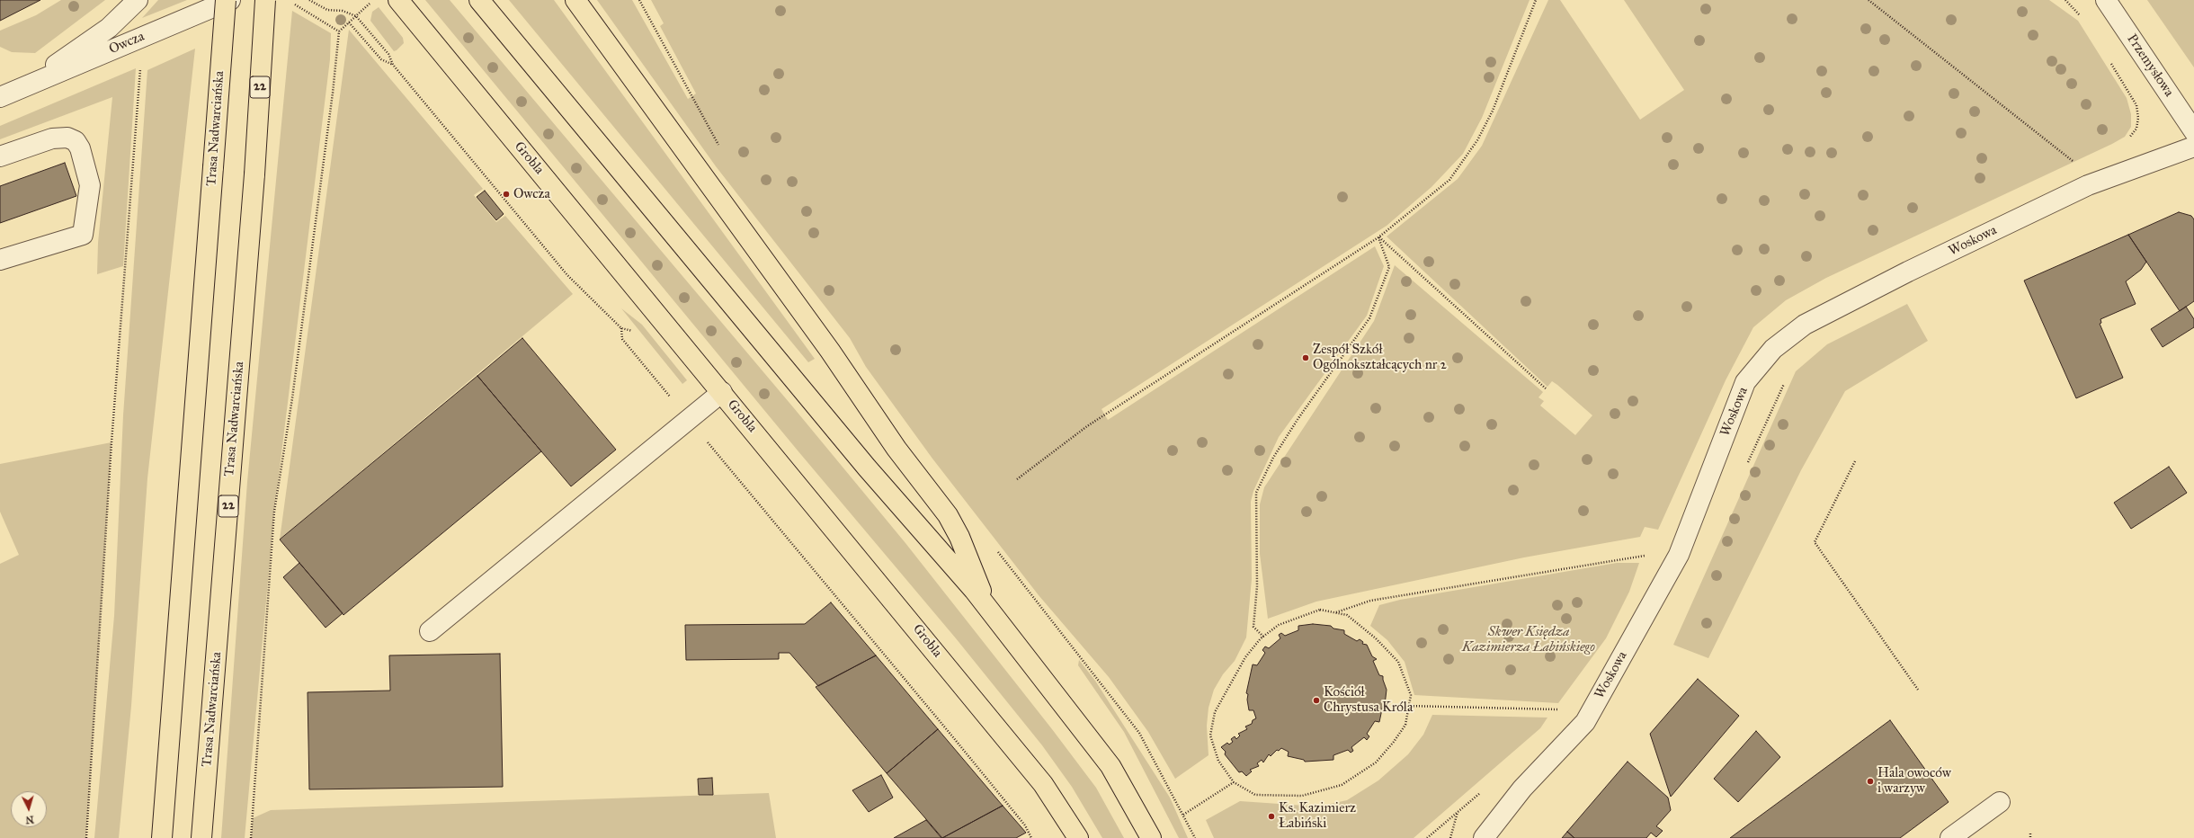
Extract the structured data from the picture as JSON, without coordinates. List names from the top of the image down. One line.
{"streets":{"main road":["22","Trasa Nadwarciańska","Grobla"],"street":["Owcza","Przemysłowa","Woskowa"]},"parks":["Skwer Księdza Kazimierza Łabińskiego"],"places":["Owcza","Zespół Szkół Ogólnokształcących nr 2","Kościół Chrystusa Króla","Hala owoców i warzyw","Ks. Kazimierz Łabiński"],"north":"bottom"}
